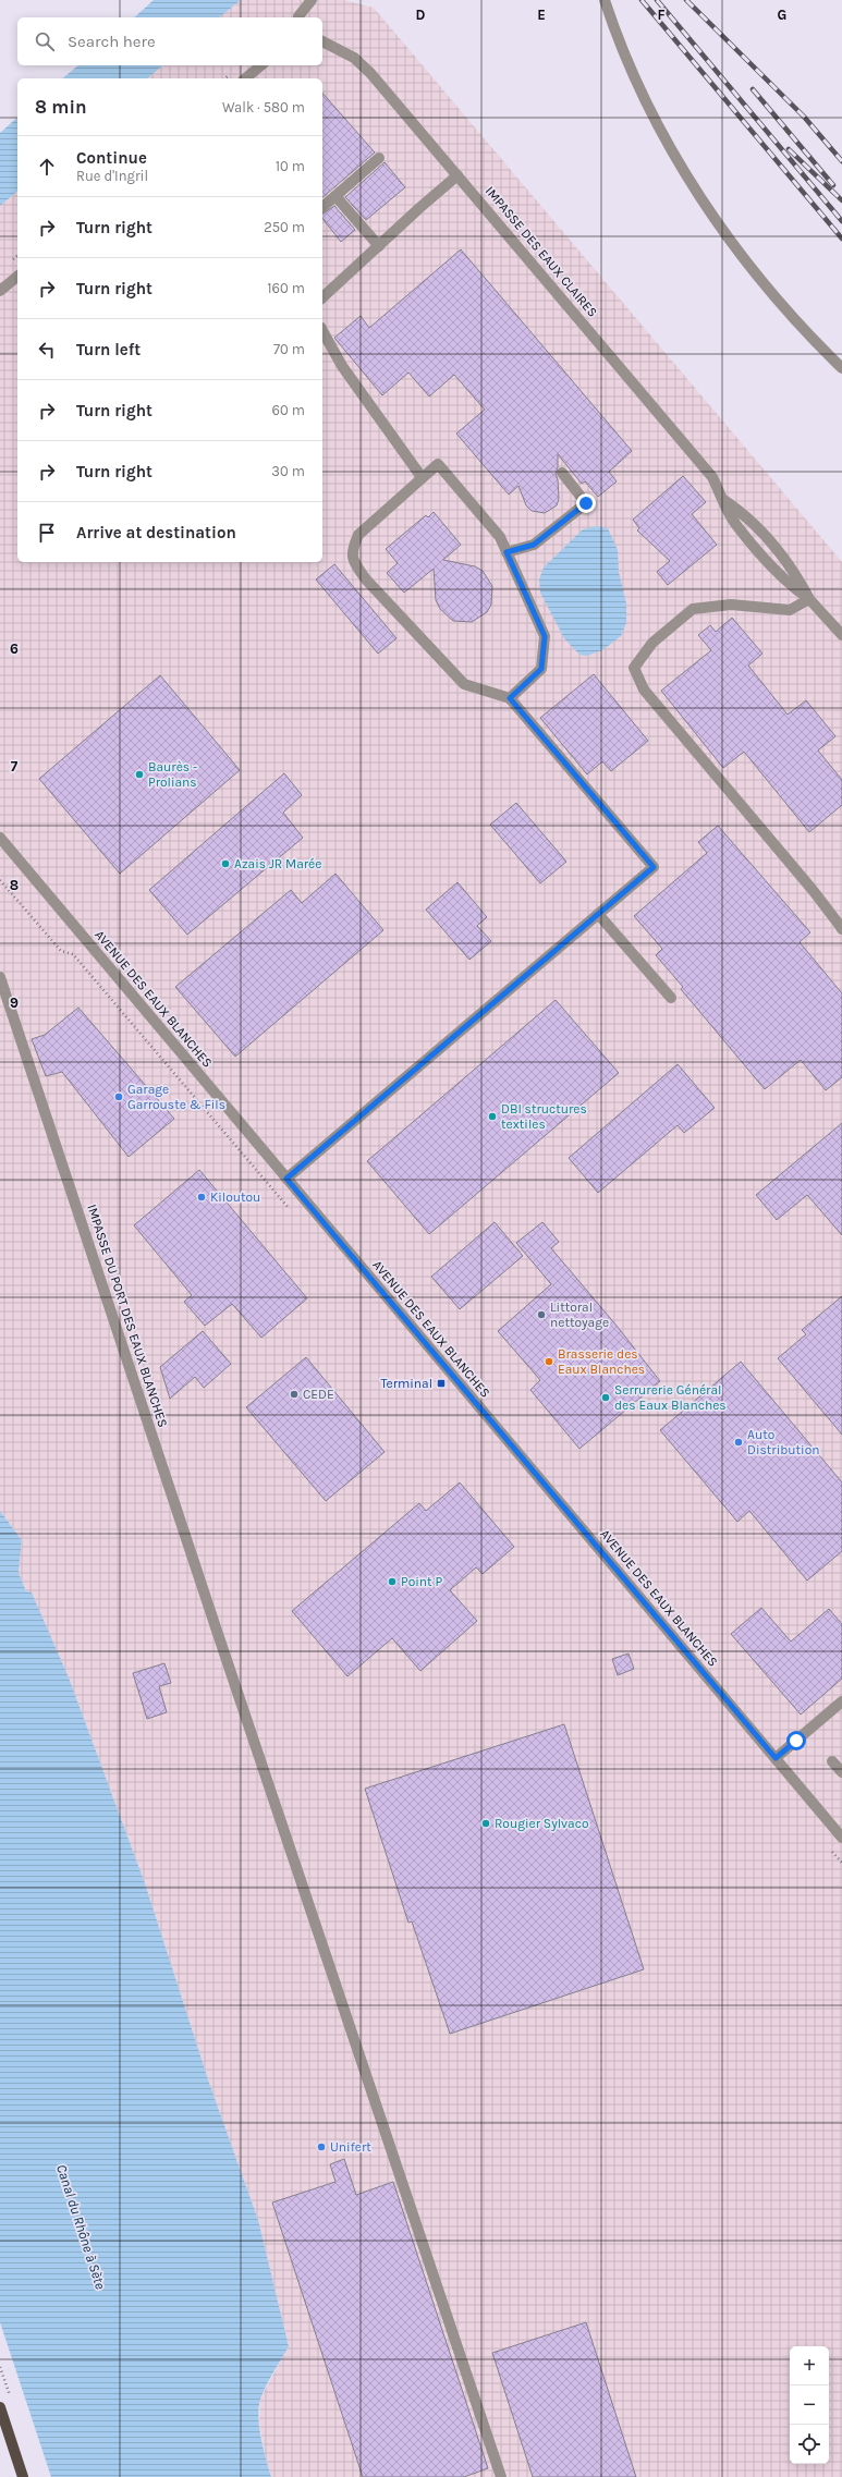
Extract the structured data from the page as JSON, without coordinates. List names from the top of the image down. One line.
{"streets":{"street":["IMPASSE DES EAUX CLAIRES","AVENUE DES EAUX BLANCHES","IMPASSE DU PORT DES EAUX BLANCHES"]},"water":["Canal du Rhône à Sète"],"places":{"other":["Baurès - Prolians","Azais JR Marée","Garage Garrouste & Fils","DBI structures textiles","Kiloutou","Littoral nettoyage","Brasserie des Eaux Blanches","CEDE","Serrurerie Général des Eaux Blanches","Auto Distribution","Point P","Rougier Sylvaco","Unifert"],"transit":["Terminal"]},"page":{"search":"Search here","heading":["8 min","Walk · 580 m"],"list":[["Continue","Rue d'Ingril","10 m"],["Turn right","250 m"],["Turn right","160 m"],["Turn left","70 m"],["Turn right","60 m"],["Turn right","30 m"],"Arrive at destination"],"map_buttons":["+","−"]},"grid":{"columns":["D","E","F","G"],"rows":["6","7","8","9"]}}
